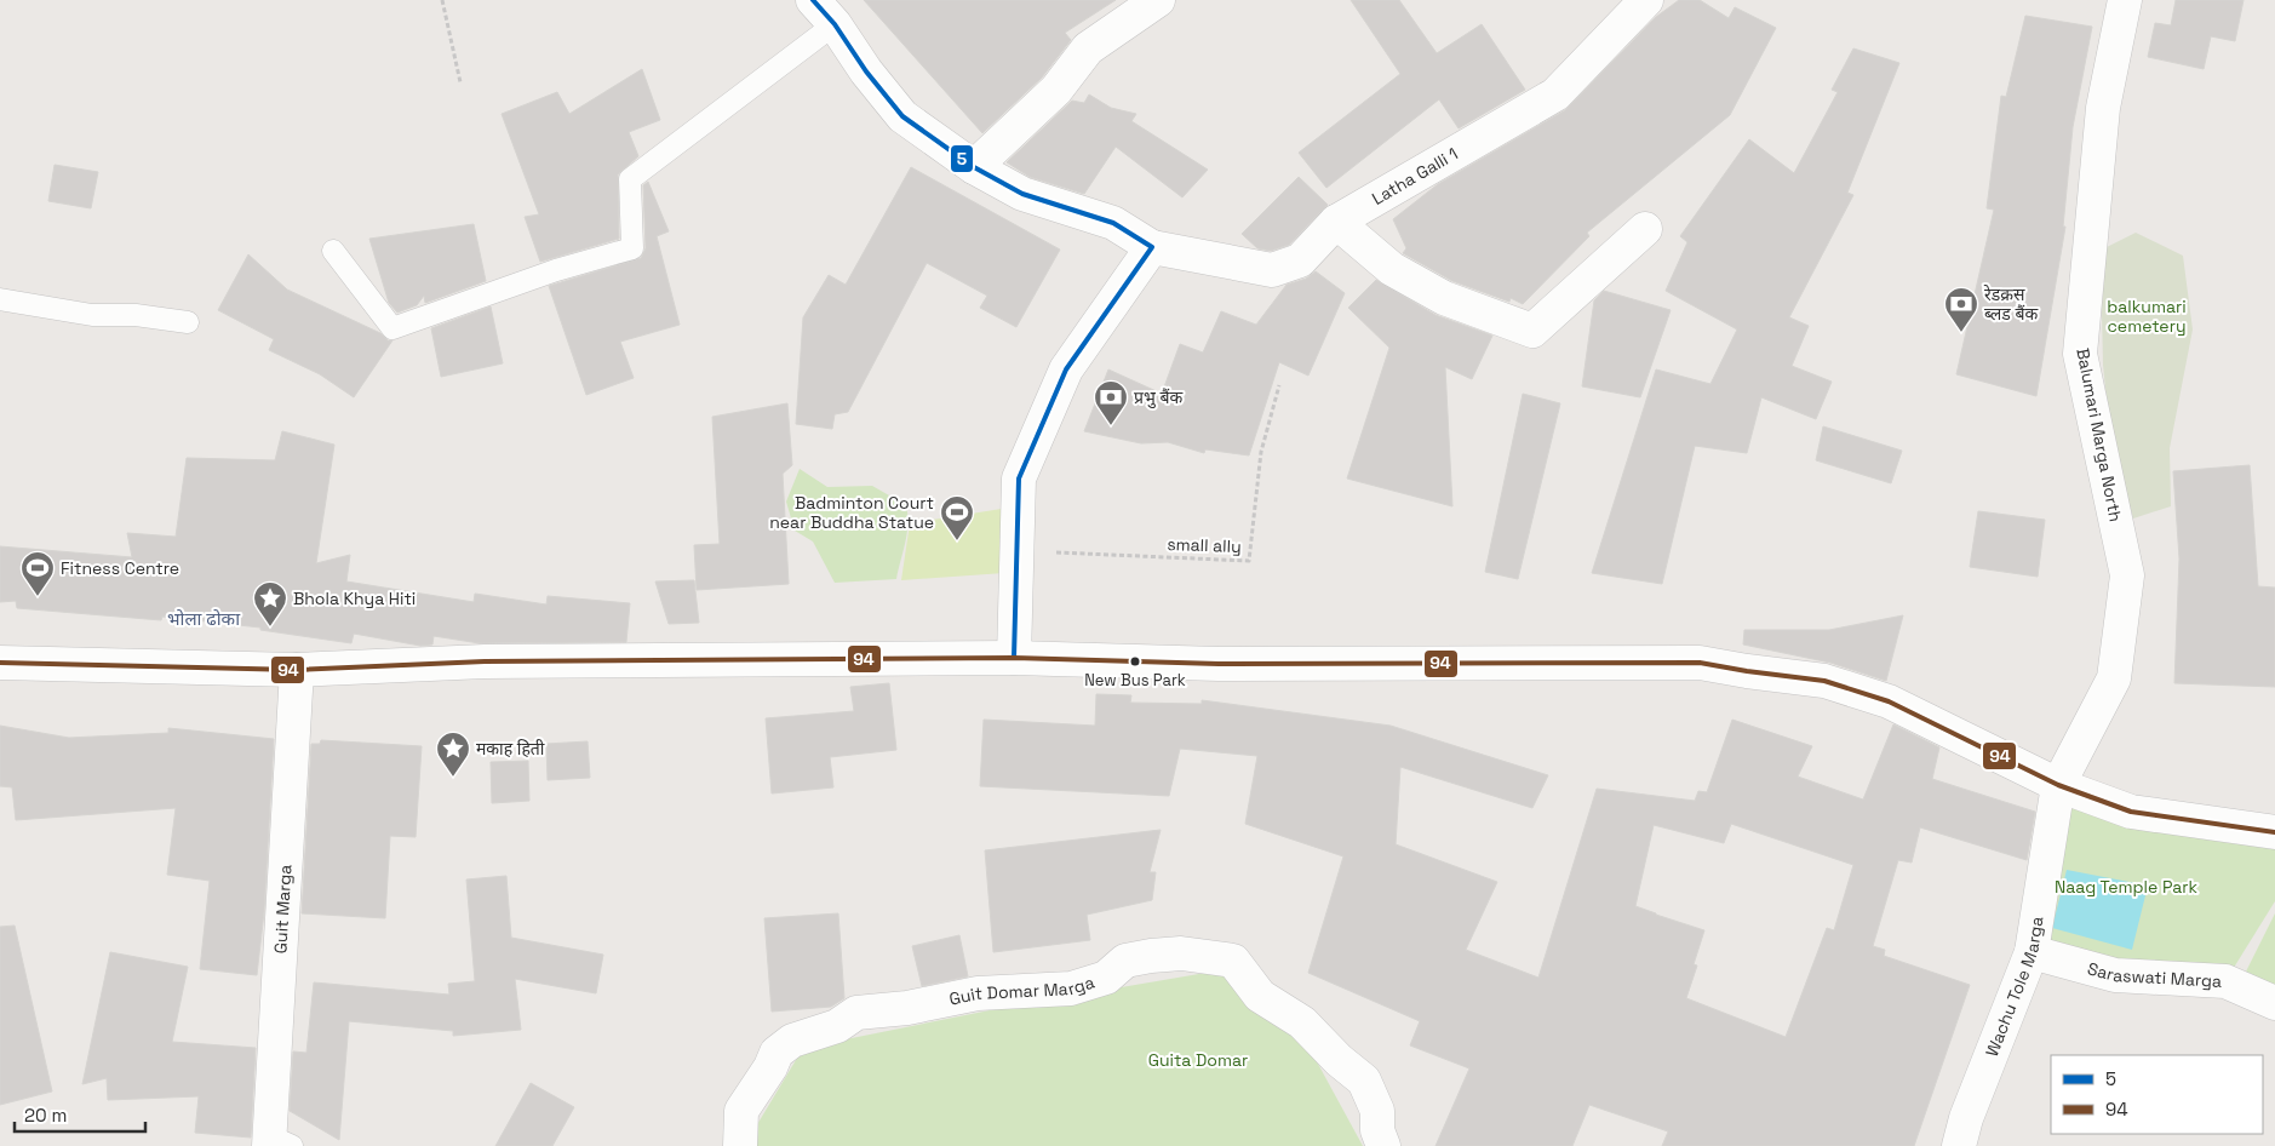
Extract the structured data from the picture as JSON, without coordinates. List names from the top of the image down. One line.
{"streets":{"street":["Latha Galli 1","Balumari Marga North","Guit Marga","Saraswati Marga","Wachu Tole Marga","Guit Domar Marga"],"path":["small ally"]},"crossings":[["Balumari Marga North","Wachu Tole Marga"],["Saraswati Marga","Wachu Tole Marga"]],"districts":["भोला ढोका"],"parks":["balkumari cemetery","Naag Temple Park","Guita Domar"],"places":{"bank":["रेडक्रस ब्लड बैंक","प्रभु बैंक"],"sports":["Badminton Court near Buddha Statue","Fitness Centre"],"place":["Bhola Khya Hiti","मकाह हिती"],"other":["New Bus Park"]},"lines":["transit line 5","transit line 94"],"legend":["5","94"],"scale_bar":"20 m"}
